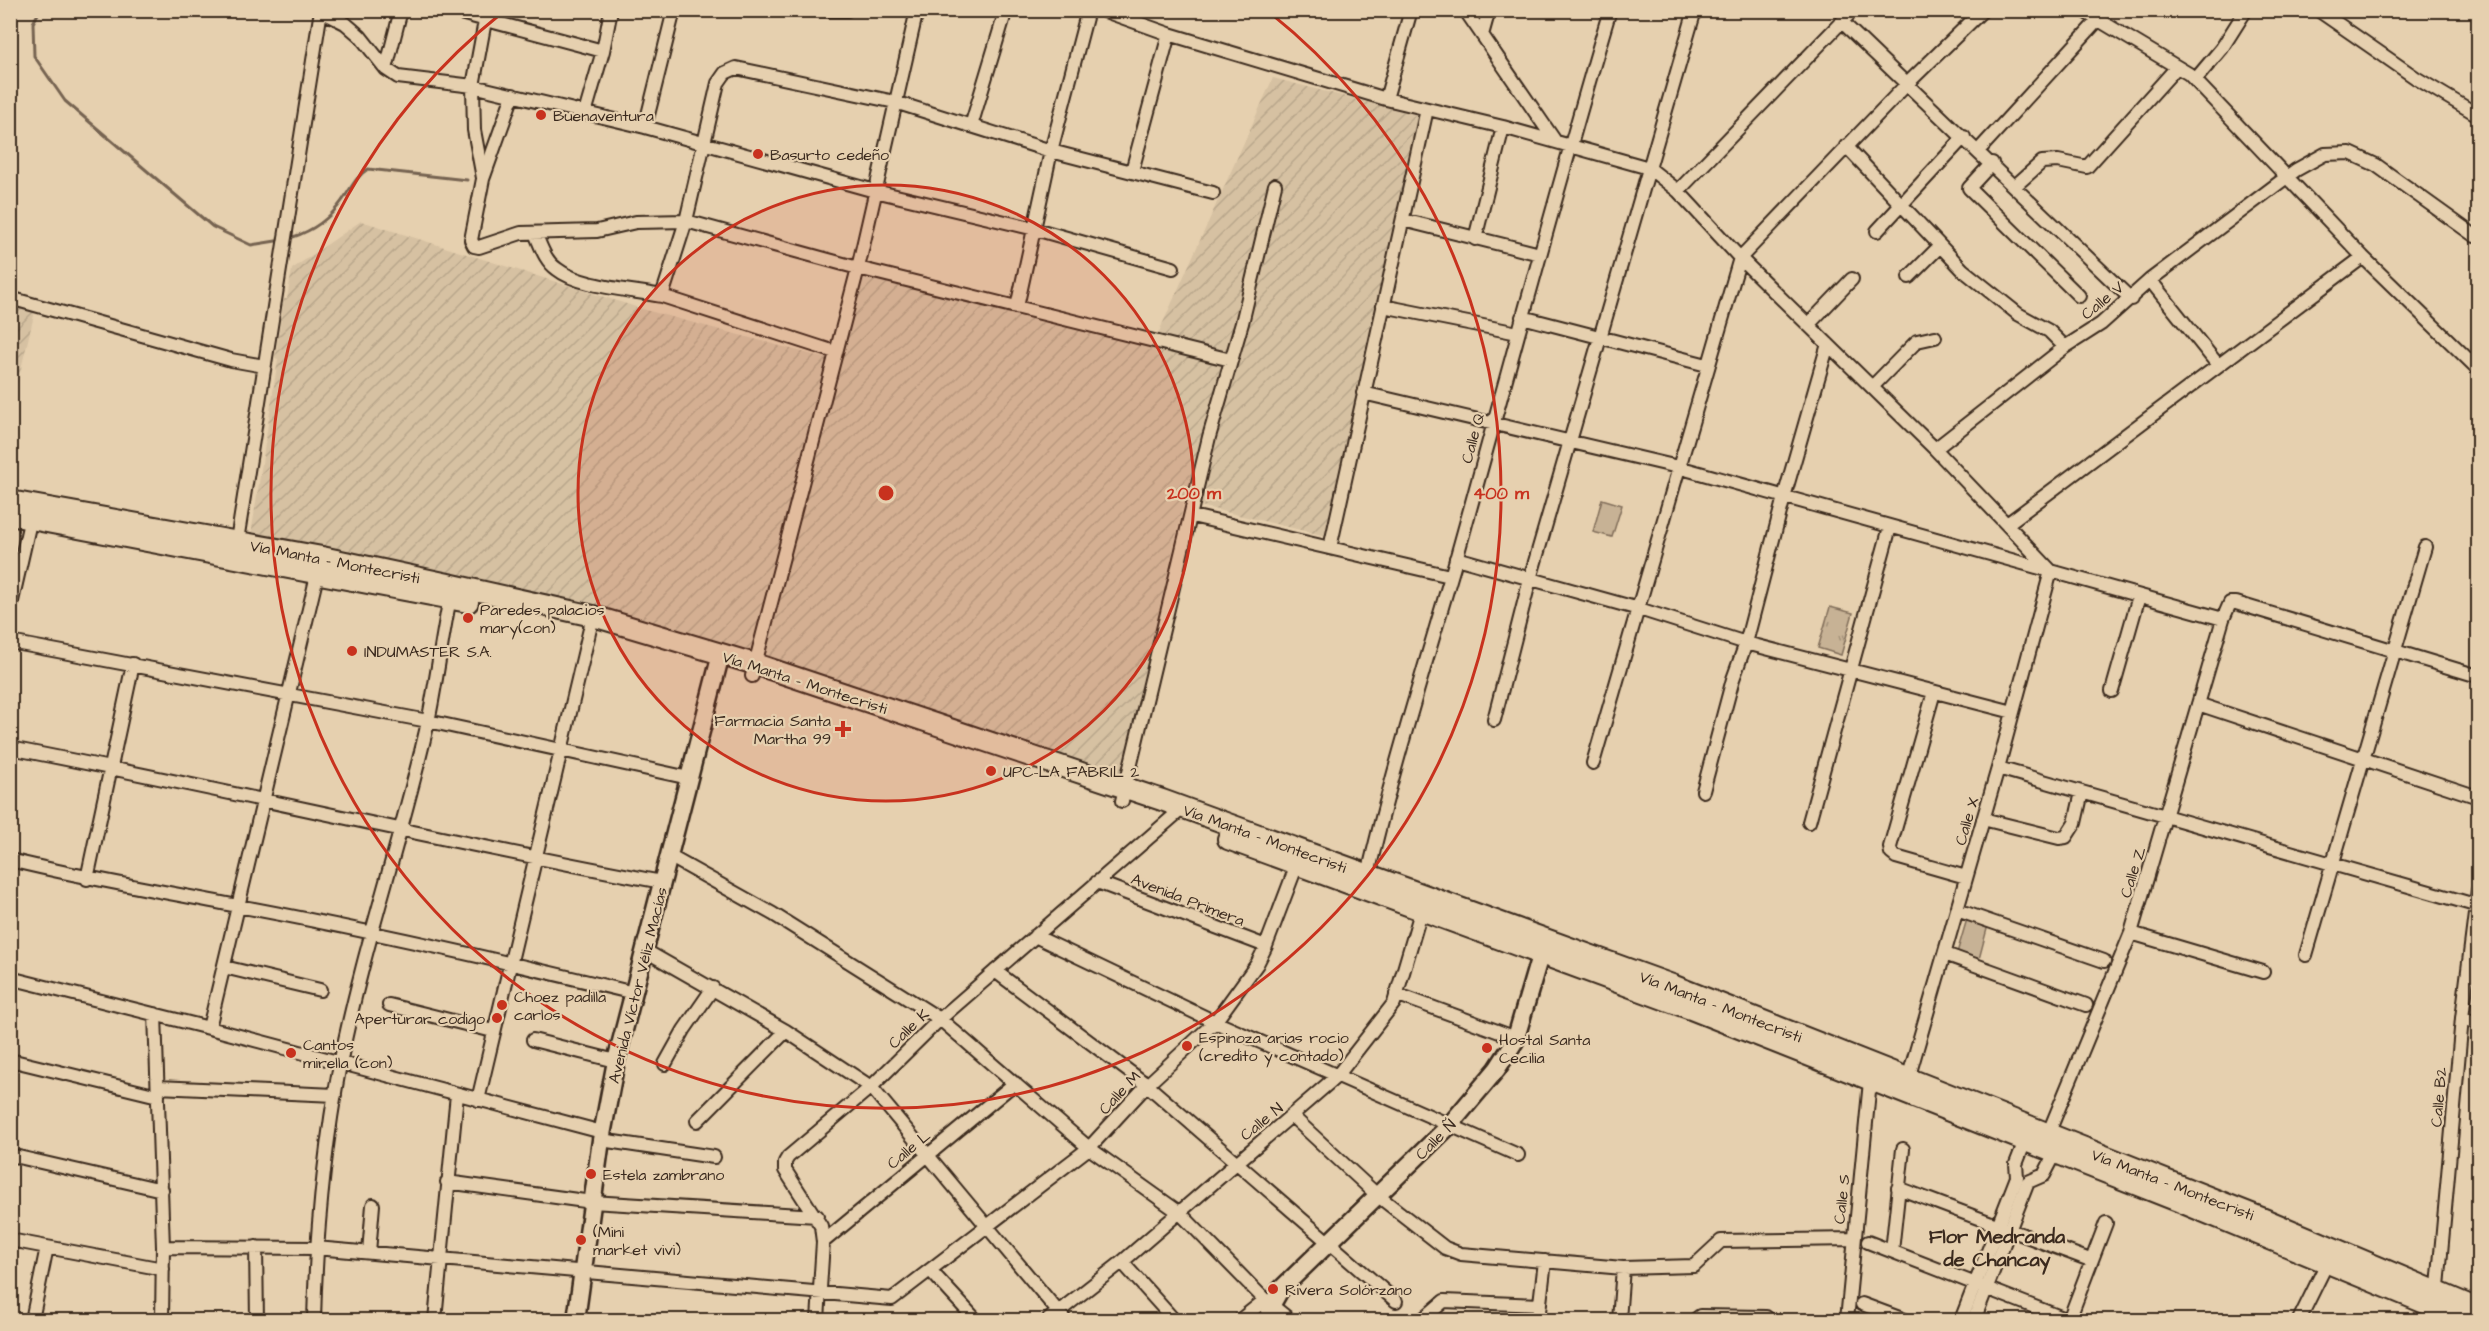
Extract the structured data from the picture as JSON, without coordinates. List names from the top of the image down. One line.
{"streets":{"main road":["Vía Manta - Montecristi"],"street":["Calle V","Calle Q","Calle X","Calle Z","Avenida Primera","Avenida Víctor Véliz Macías","Calle K","Calle M","Calle B2","Calle N","Calle Ñ","Calle L","Calle S"]},"crossings":[["Calle Q","Vía Manta - Montecristi"],["Vía Manta - Montecristi","Calle X"],["Vía Manta - Montecristi","Calle Z"],["Vía Manta - Montecristi","Avenida Víctor Véliz Macías"],["Vía Manta - Montecristi","Calle K"],["Vía Manta - Montecristi","Calle M"],["Vía Manta - Montecristi","Calle B2"],["Vía Manta - Montecristi","Calle N"],["Vía Manta - Montecristi","Calle Ñ"],["Vía Manta - Montecristi","Calle S"],["Avenida Primera","Calle K"],["Avenida Primera","Calle M"],["Calle K","Calle M"],["Calle K","Calle L"]],"districts":["Flor Medranda de Chancay"],"places":{"other":["Buenaventura","Basurto cedeño","Paredes palacios mary(con)","INDUMASTER S.A.","UPC-LA FABRIL 2","Choez padilla carlos","Aperturar codigo","Espinoza arias rocio (credito y contado)","Hostal Santa Cecilia","Cantos mirella (con)","Estela zambrano","(Mini market vivi)","Rivera Solórzano"],"health":["Farmacia Santa Martha 99"]},"rings":["200 m","400 m"]}
